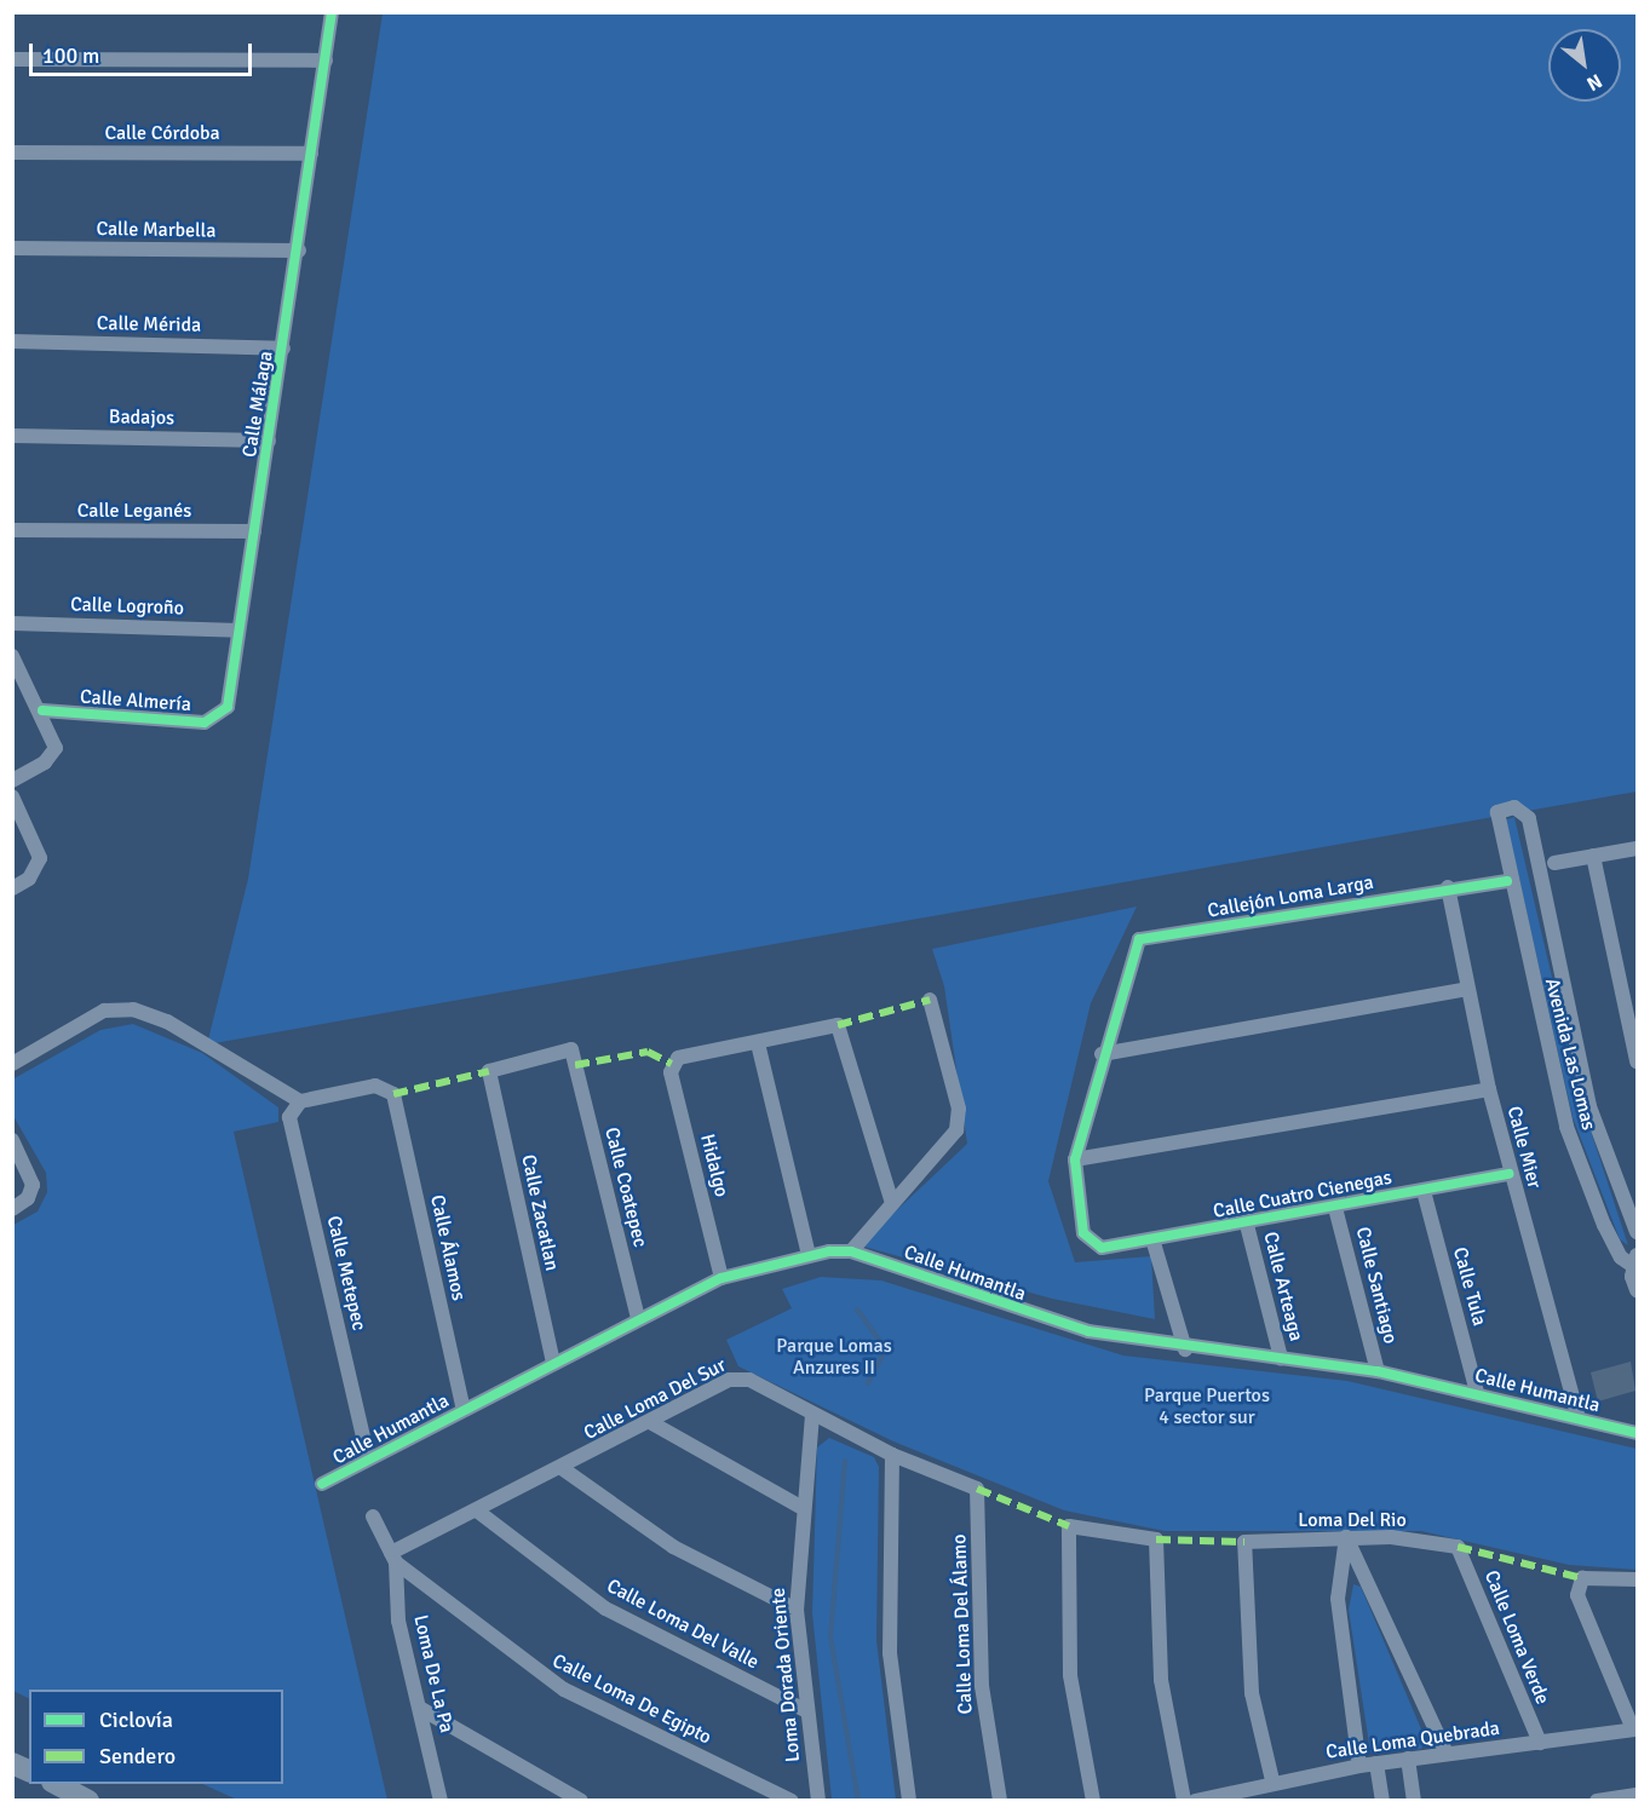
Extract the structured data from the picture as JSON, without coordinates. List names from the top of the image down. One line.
{"streets":{"street":["Calle Córdoba","Calle Marbella","Calle Mérida","Calle Málaga","Badajos","Calle Leganés","Calle Logroño","Calle Almería","Callejón Loma Larga","Avenida Las Lomas","Calle Mier","Hidalgo","Calle Coatepec","Calle Cuatro Cienegas","Calle Zacatlan","Calle Álamos","Calle Metepec","Calle Humantla","Calle Santiago","Calle Arteaga","Calle Tula","Calle Loma Del Sur","Loma Del Rio","Calle Loma Del Valle","Calle Loma Del Álamo","Calle Loma Verde","Loma De La Pa","Loma Dorada Oriente","Calle Loma De Egipto","Calle Loma Quebrada"]},"crossings":[["Calle Córdoba","Calle Málaga"],["Calle Marbella","Calle Málaga"],["Calle Mérida","Calle Málaga"],["Calle Málaga","Badajos"],["Calle Málaga","Calle Leganés"],["Calle Málaga","Calle Logroño"],["Calle Málaga","Calle Almería"],["Callejón Loma Larga","Avenida Las Lomas"],["Callejón Loma Larga","Calle Mier"],["Calle Mier","Calle Cuatro Cienegas"],["Calle Mier","Calle Humantla"],["Hidalgo","Calle Humantla"],["Calle Coatepec","Calle Zacatlan"],["Calle Coatepec","Calle Humantla"],["Calle Cuatro Cienegas","Calle Santiago"],["Calle Cuatro Cienegas","Calle Arteaga"],["Calle Cuatro Cienegas","Calle Tula"],["Calle Zacatlan","Calle Humantla"],["Calle Álamos","Calle Metepec"],["Calle Álamos","Calle Humantla"],["Calle Metepec","Calle Humantla"],["Calle Humantla","Calle Santiago"],["Calle Humantla","Calle Arteaga"],["Calle Humantla","Calle Tula"],["Calle Loma Del Sur","Calle Loma Del Valle"],["Calle Loma Del Sur","Calle Loma Del Álamo"],["Calle Loma Del Sur","Loma De La Pa"],["Calle Loma Del Sur","Loma Dorada Oriente"],["Calle Loma Del Sur","Calle Loma De Egipto"],["Loma Del Rio","Calle Loma Verde"],["Loma Del Rio","Calle Loma Quebrada"],["Calle Loma Del Valle","Loma Dorada Oriente"],["Calle Loma Verde","Calle Loma Quebrada"],["Loma De La Pa","Calle Loma De Egipto"]],"parks":["Parque Lomas Anzures II","Parque Puertos 4 sector sur"],"legend":["Ciclovía","Sendero"],"scale_bar":"100 m","north":"bottom right"}
